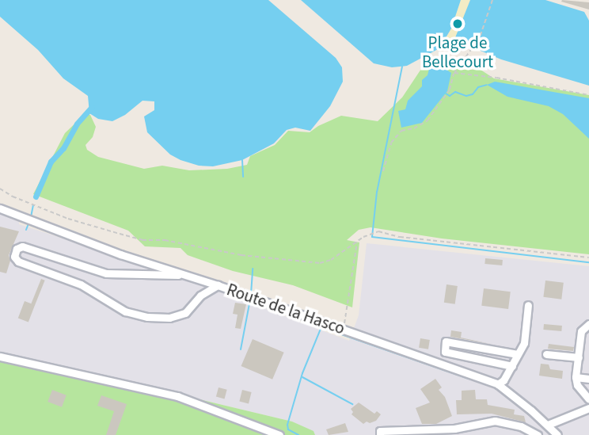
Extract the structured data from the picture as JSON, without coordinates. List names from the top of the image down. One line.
{"streets":{"street":["Route de la Hasco"]},"places":["Plage de Bellecourt"]}
